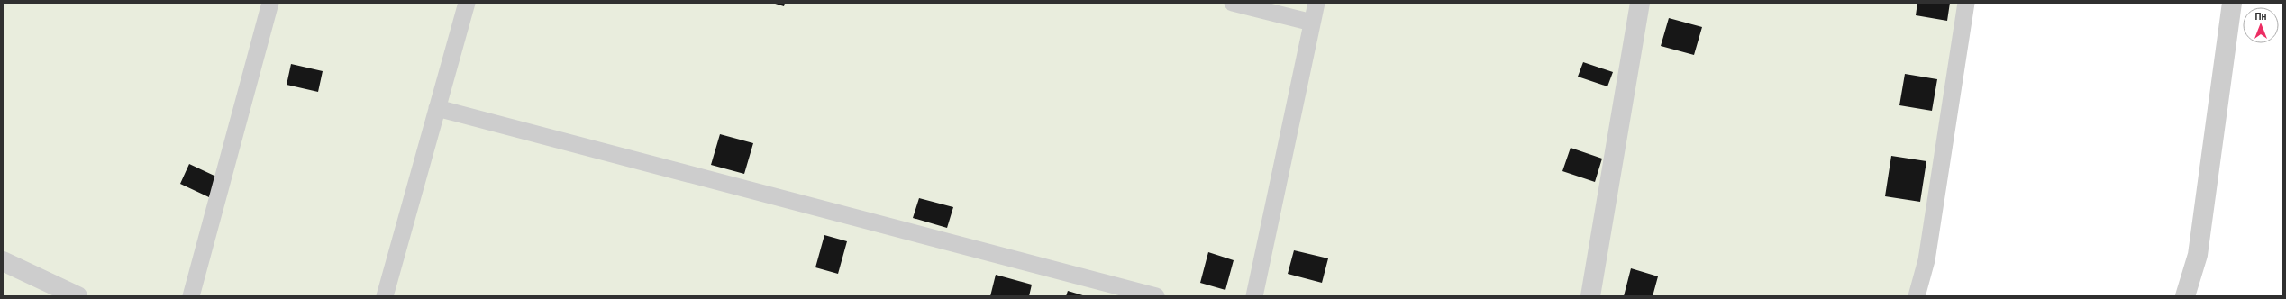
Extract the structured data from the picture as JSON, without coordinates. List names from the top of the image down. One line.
{"north":"top"}
